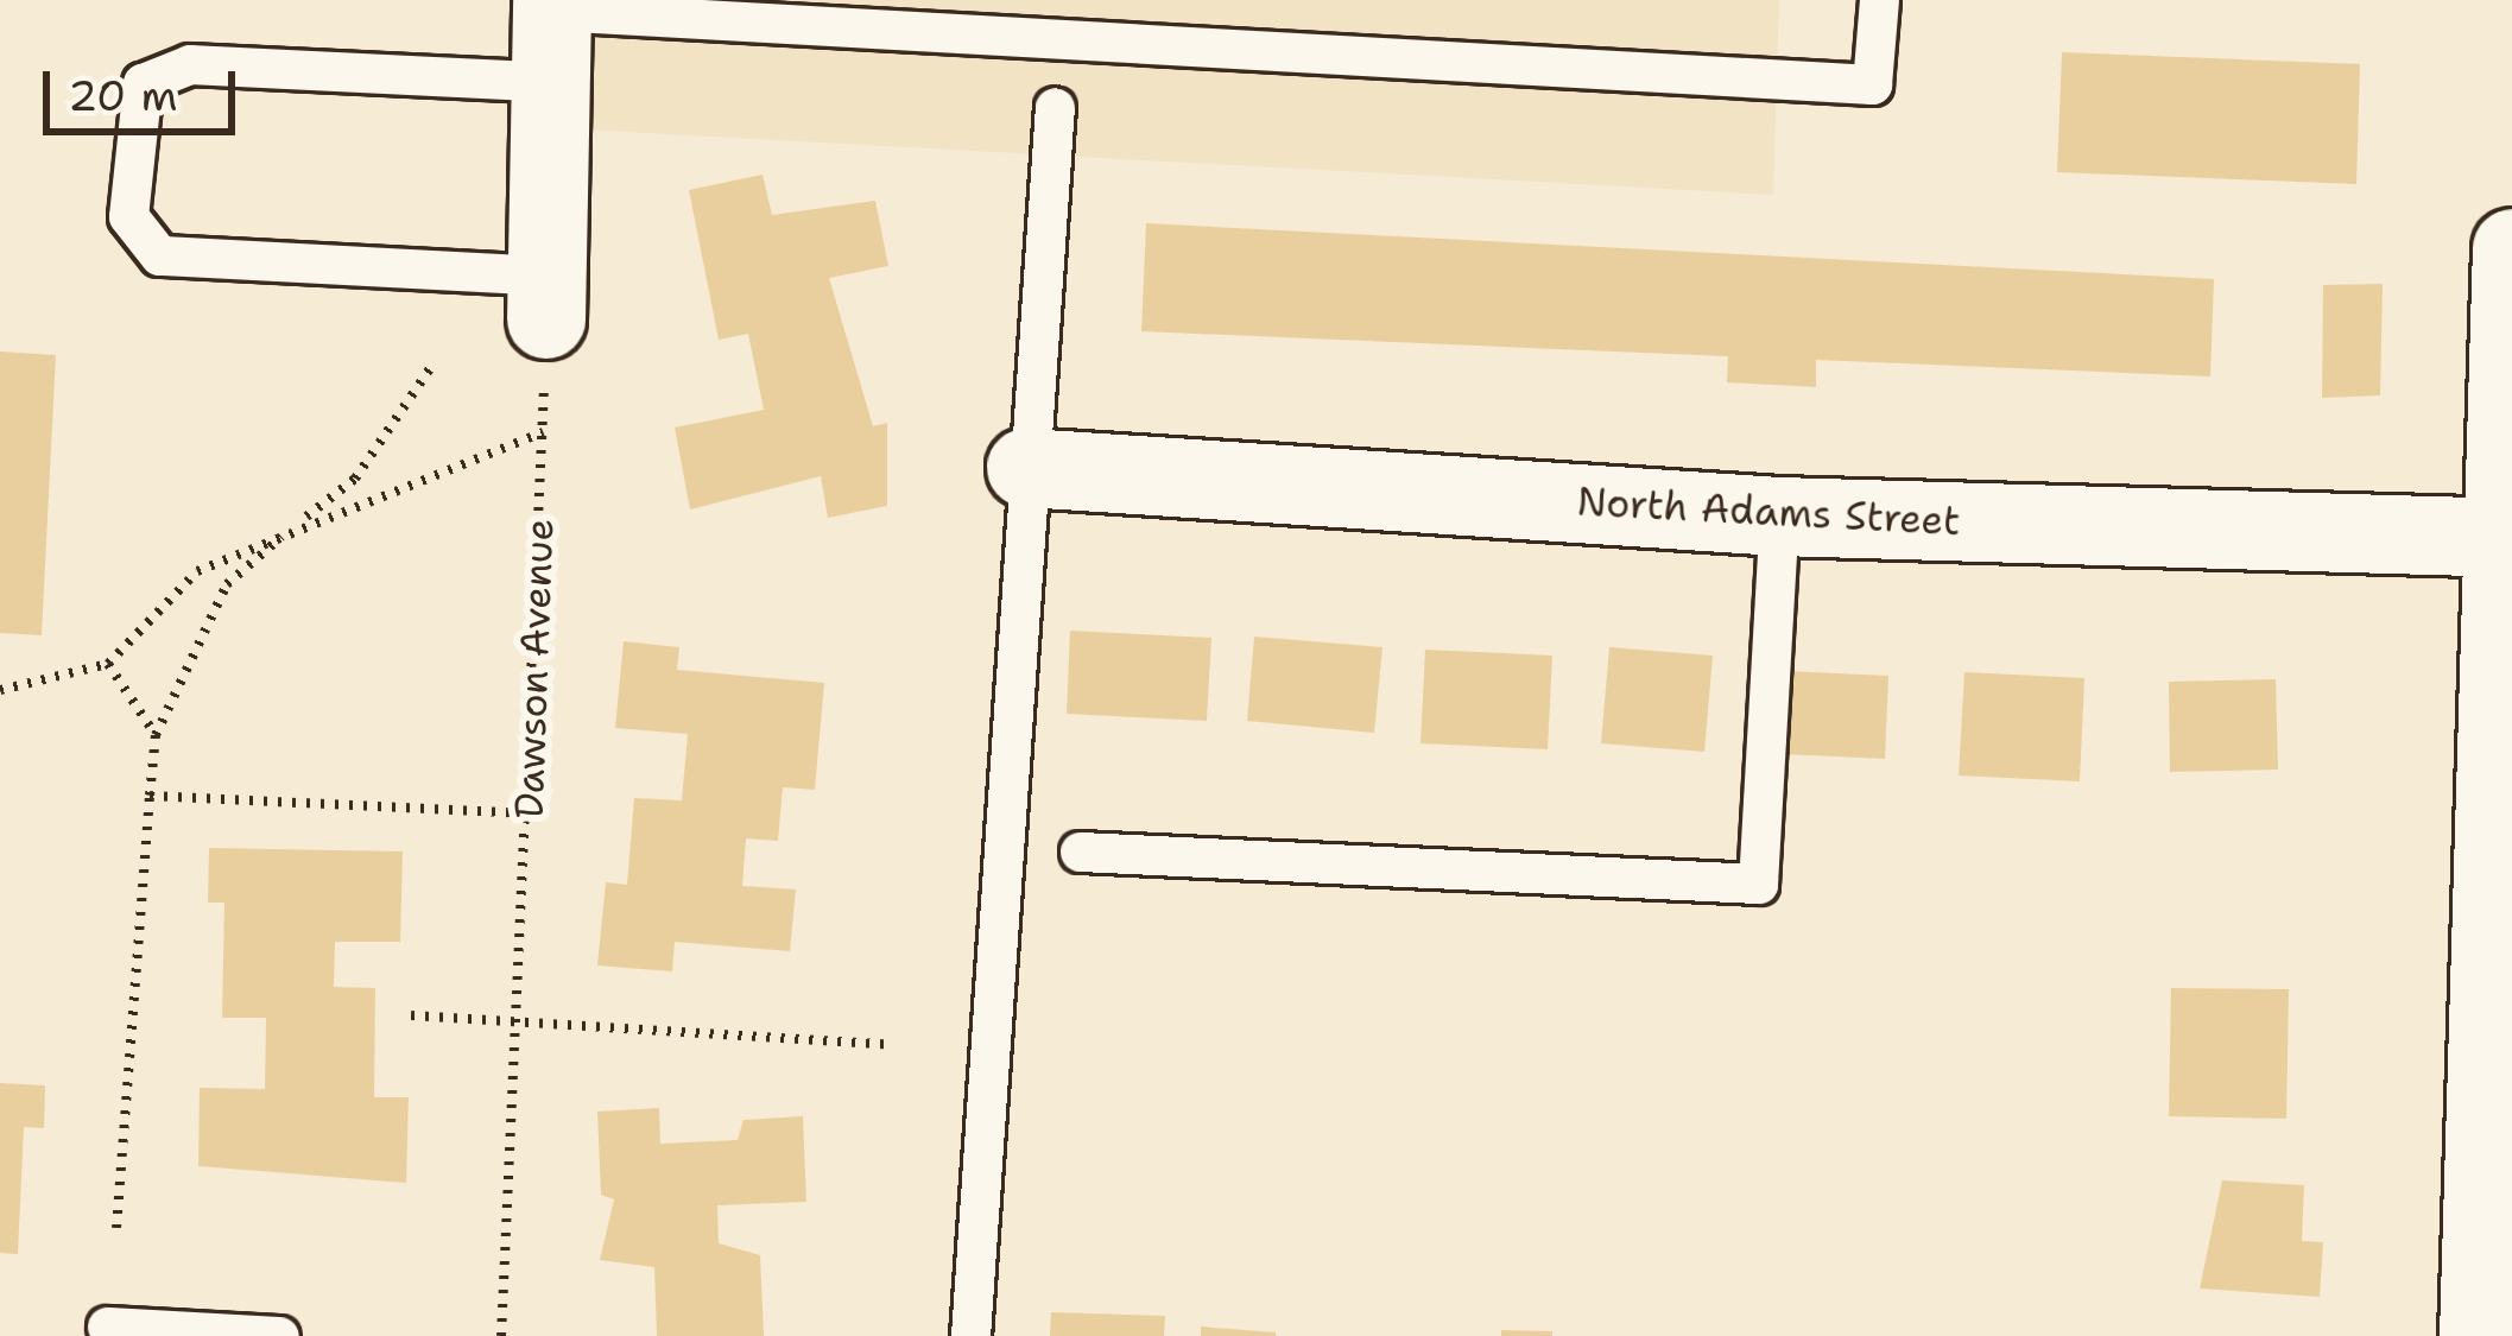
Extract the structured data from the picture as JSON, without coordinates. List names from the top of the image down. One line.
{"streets":{"street":["North Adams Street"],"path":["Dawson Avenue"]},"scale_bar":"20 m"}
